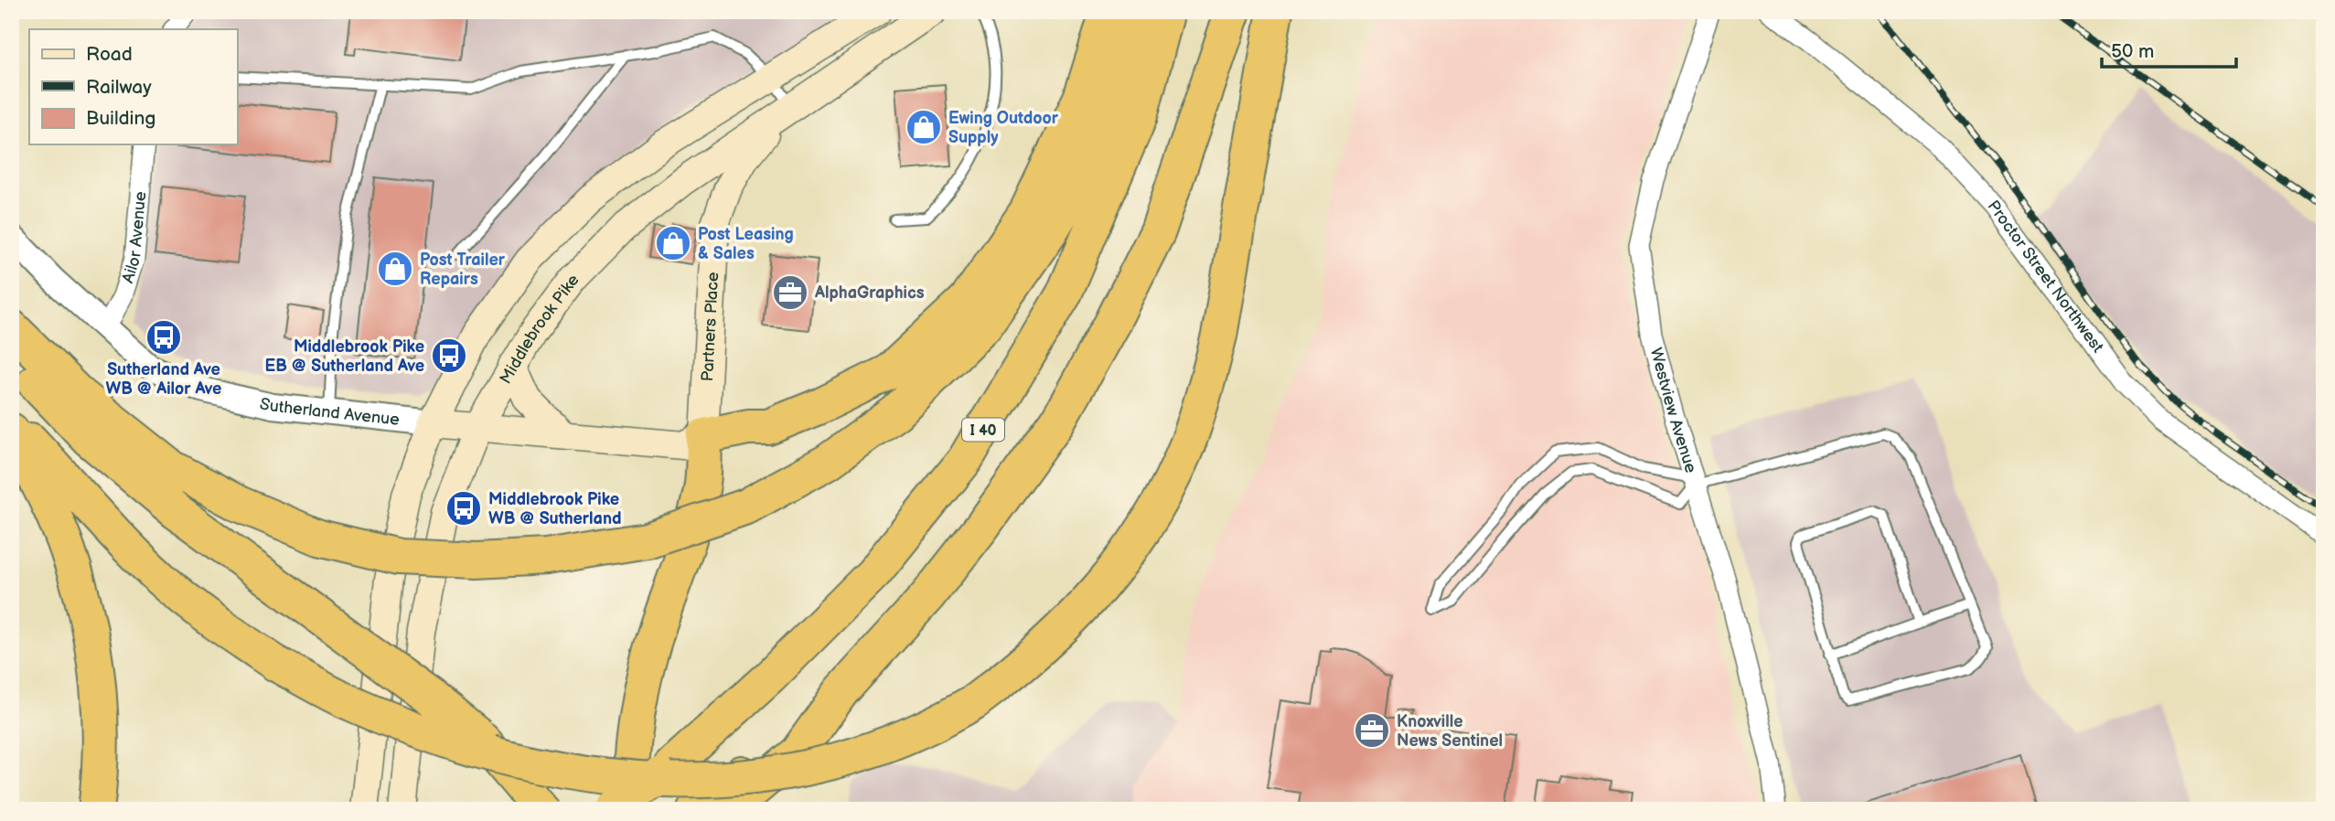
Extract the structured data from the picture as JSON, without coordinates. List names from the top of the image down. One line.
{"streets":{"highway":["I 40"],"main road":["Partners Place","Middlebrook Pike","Sutherland Avenue"],"street":["Ailor Avenue","Proctor Street Northwest","Westview Avenue"]},"crossings":[["Ailor Avenue","Sutherland Avenue"],["Partners Place","Middlebrook Pike"],["Partners Place","Sutherland Avenue"],["Middlebrook Pike","Sutherland Avenue"]],"places":{"shop":["Ewing Outdoor Supply","Post Leasing & Sales","Post Trailer Repairs"],"office":["AlphaGraphics","Knoxville News Sentinel"],"bus stop":["Sutherland Ave WB @ Ailor Ave","Middlebrook Pike EB @ Sutherland Ave","Middlebrook Pike WB @ Sutherland"]},"legend":["Road","Railway","Building"],"scale_bar":"50 m"}
